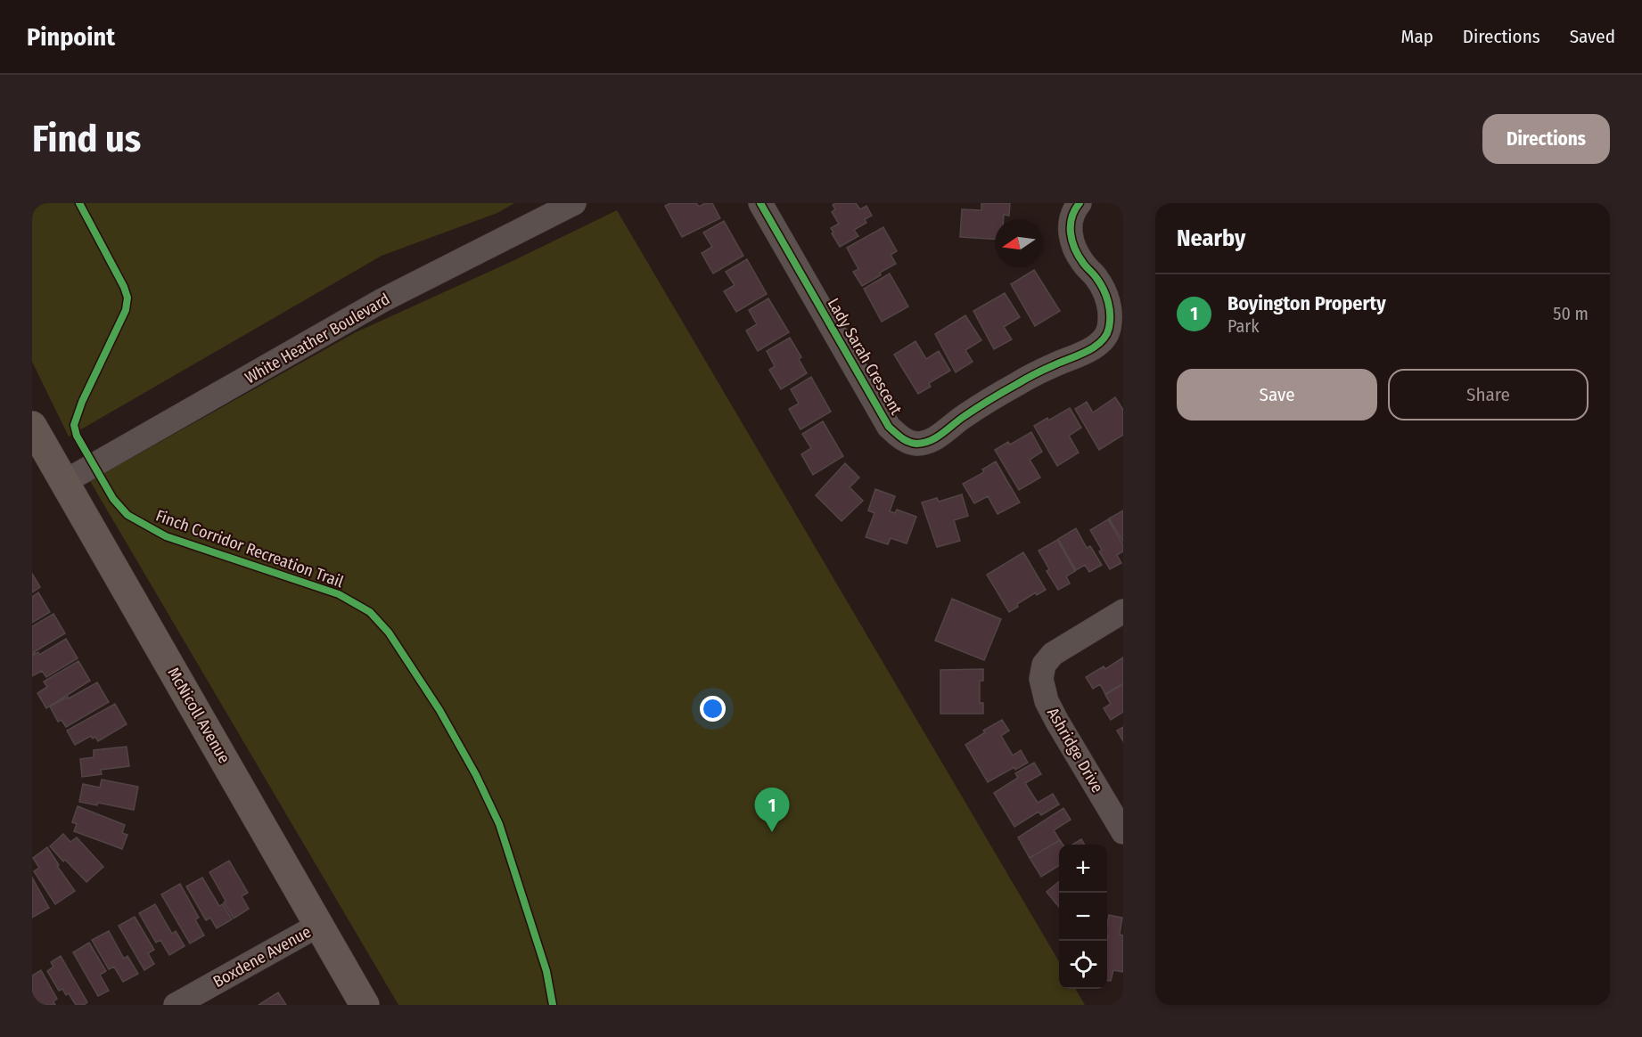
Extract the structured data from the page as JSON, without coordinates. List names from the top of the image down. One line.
{"streets":{"main road":["McNicoll Avenue"],"street":["White Heather Boulevard","Lady Sarah Crescent","Ashridge Drive","Boxdene Avenue"],"cycle path":["Finch Corridor Recreation Trail"]},"crossings":[["White Heather Boulevard","McNicoll Avenue"],["McNicoll Avenue","Boxdene Avenue"]],"north":"left","page":{"header":"Pinpoint","nav":["Map","Directions","Saved"],"buttons":["Directions",["Save","Share"]],"title":"Find us","heading":"Nearby","list":[{"mark":"1","name":"Boyington Property","note":"Park","value":"50 m"}],"pins":"1","map_buttons":["+","−"]}}
